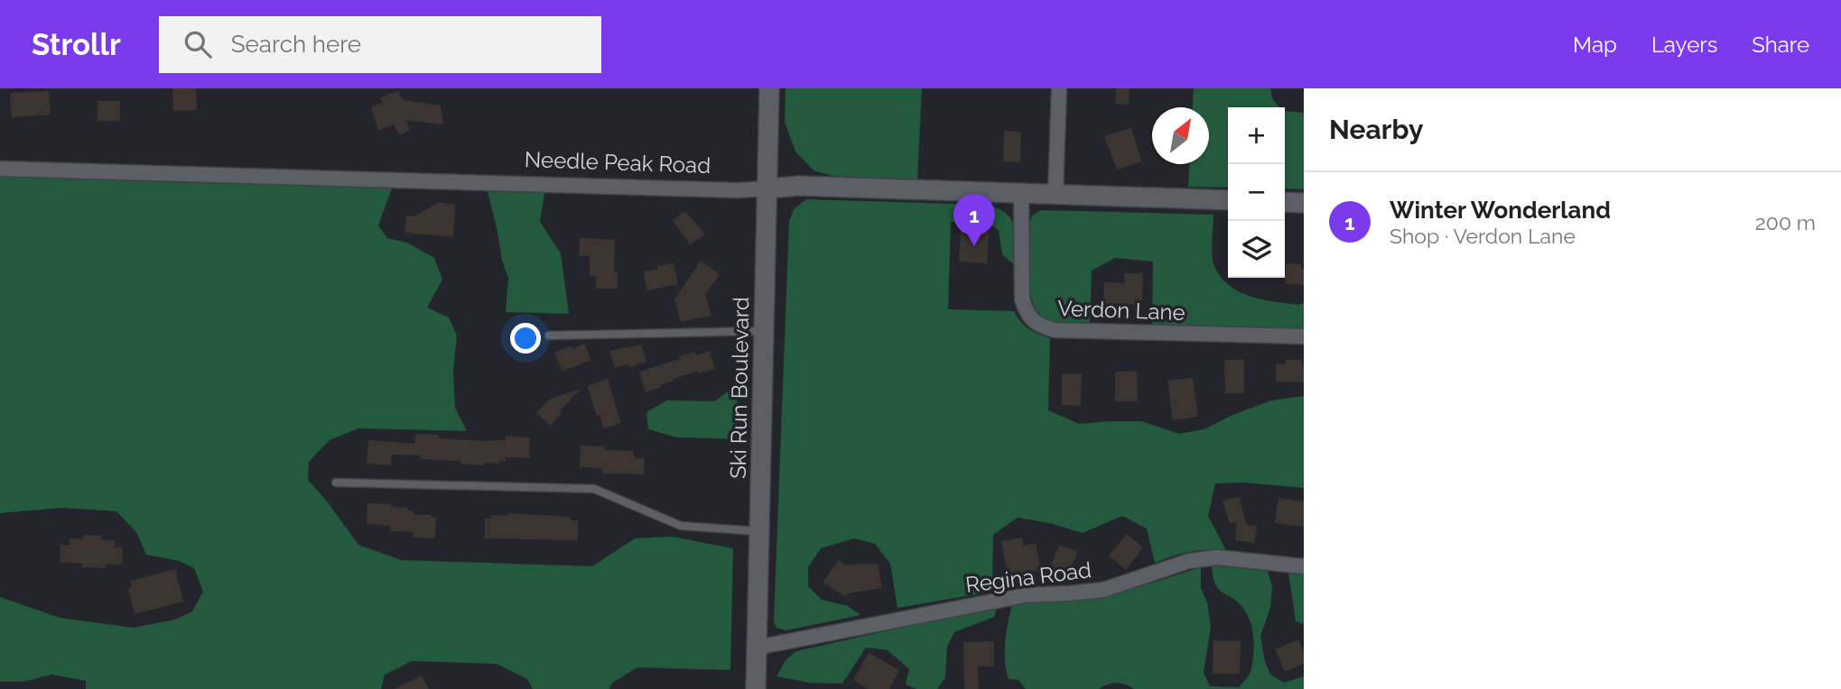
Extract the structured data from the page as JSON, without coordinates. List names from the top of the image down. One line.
{"streets":{"street":["Needle Peak Road","Verdon Lane","Ski Run Boulevard","Regina Road"]},"crossings":[["Needle Peak Road","Verdon Lane"],["Needle Peak Road","Ski Run Boulevard"],["Ski Run Boulevard","Regina Road"]],"north":"top right","page":{"header":"Strollr","search":"Search here","nav":["Map","Layers","Share"],"heading":"Nearby","map_buttons":["+","−"],"list":[{"mark":"1","name":"Winter Wonderland","note":"Shop · Verdon Lane","value":"200 m"}],"pins":"1"}}
